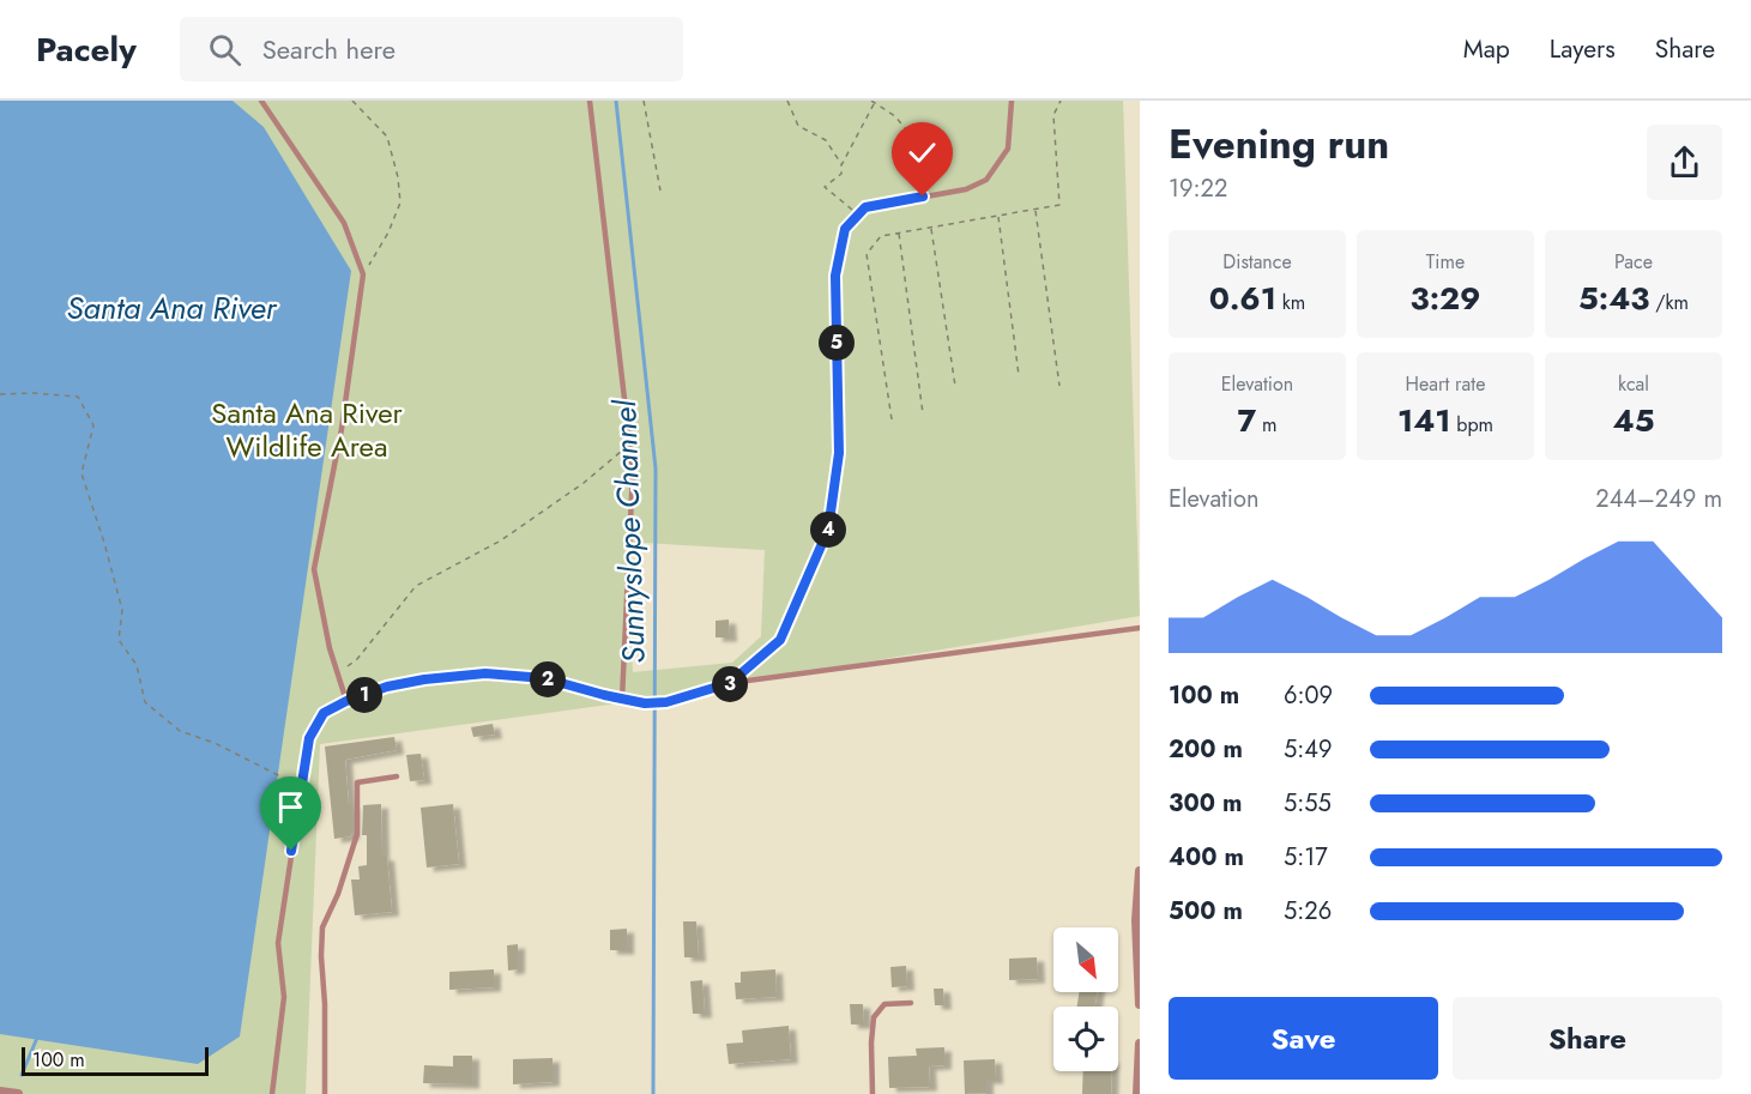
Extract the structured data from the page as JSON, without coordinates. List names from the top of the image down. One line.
{"water":["Santa Ana River","Sunnyslope Channel"],"parks":["Santa Ana River Wildlife Area"],"scale_bar":"100 m","north":"bottom right","page":{"header":"Pacely","search":"Search here","nav":["Map","Layers","Share"],"heading":["Evening run","19:22"],"stats":[["Distance","0.61 km"],["Time","3:29"],["Pace","5:43 /km"],["Elevation","7 m"],["Heart rate","141 bpm"],["kcal","45"]],"pins":["5","4","2","3","1"],"chart":["Elevation","244–249 m"],"list":[{"name":"100 m","note":"6:09"},{"name":"200 m","note":"5:49"},{"name":"300 m","note":"5:55"},{"name":"400 m","note":"5:17"},{"name":"500 m","note":"5:26"}],"buttons":["Save","Share"],"scale":"100 m"}}
